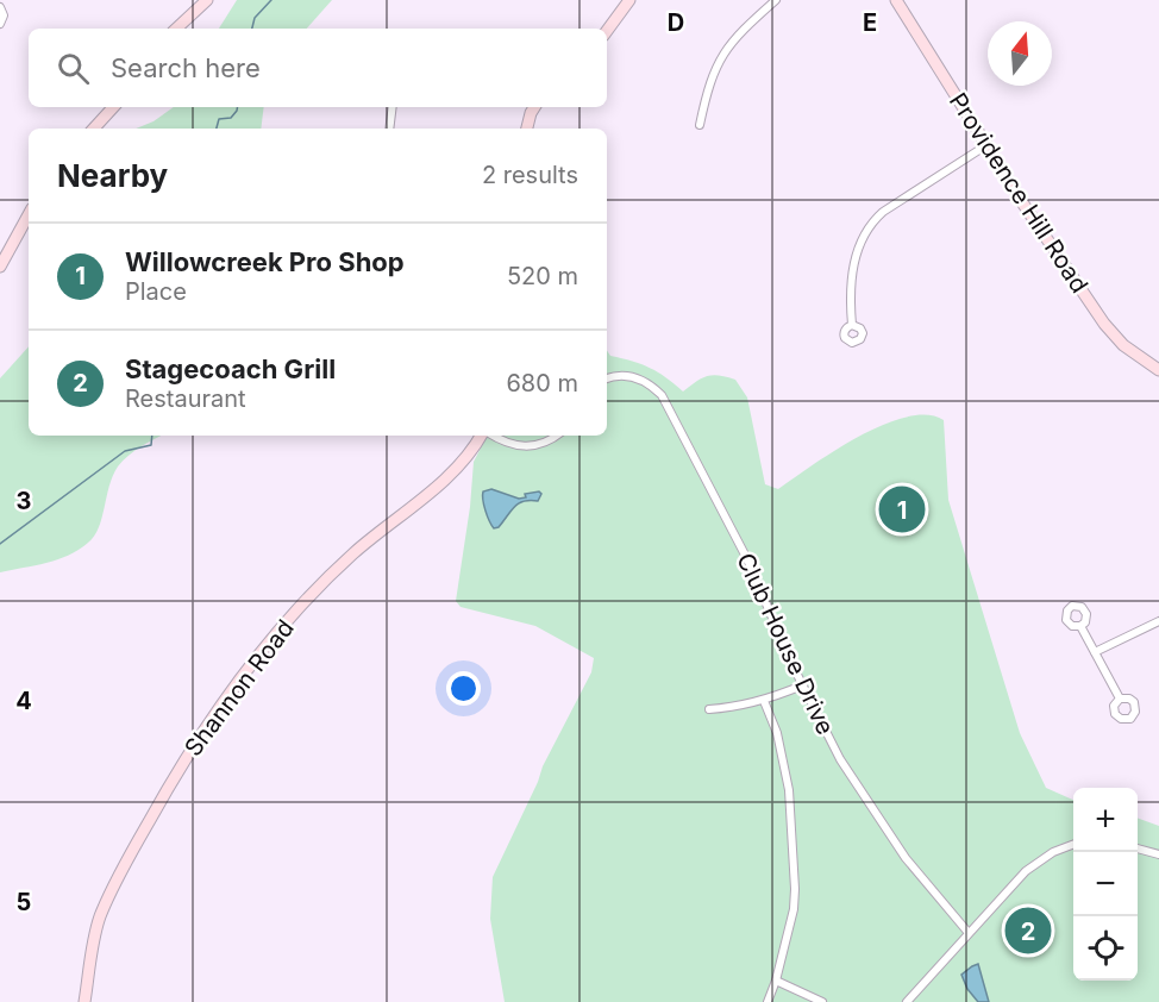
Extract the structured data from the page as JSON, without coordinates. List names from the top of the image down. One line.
{"streets":{"street":["Providence Hill Road","Club House Drive","Shannon Road"]},"north":"top","page":{"search":"Search here","heading":["Nearby","2 results"],"list":[{"mark":"1","name":"Willowcreek Pro Shop","note":"Place","value":"520 m"},{"mark":"2","name":"Stagecoach Grill","note":"Restaurant","value":"680 m"}],"pins":["1","2"],"map_buttons":["+","−"]},"grid":{"columns":["D","E"],"rows":["3","4","5"]}}
